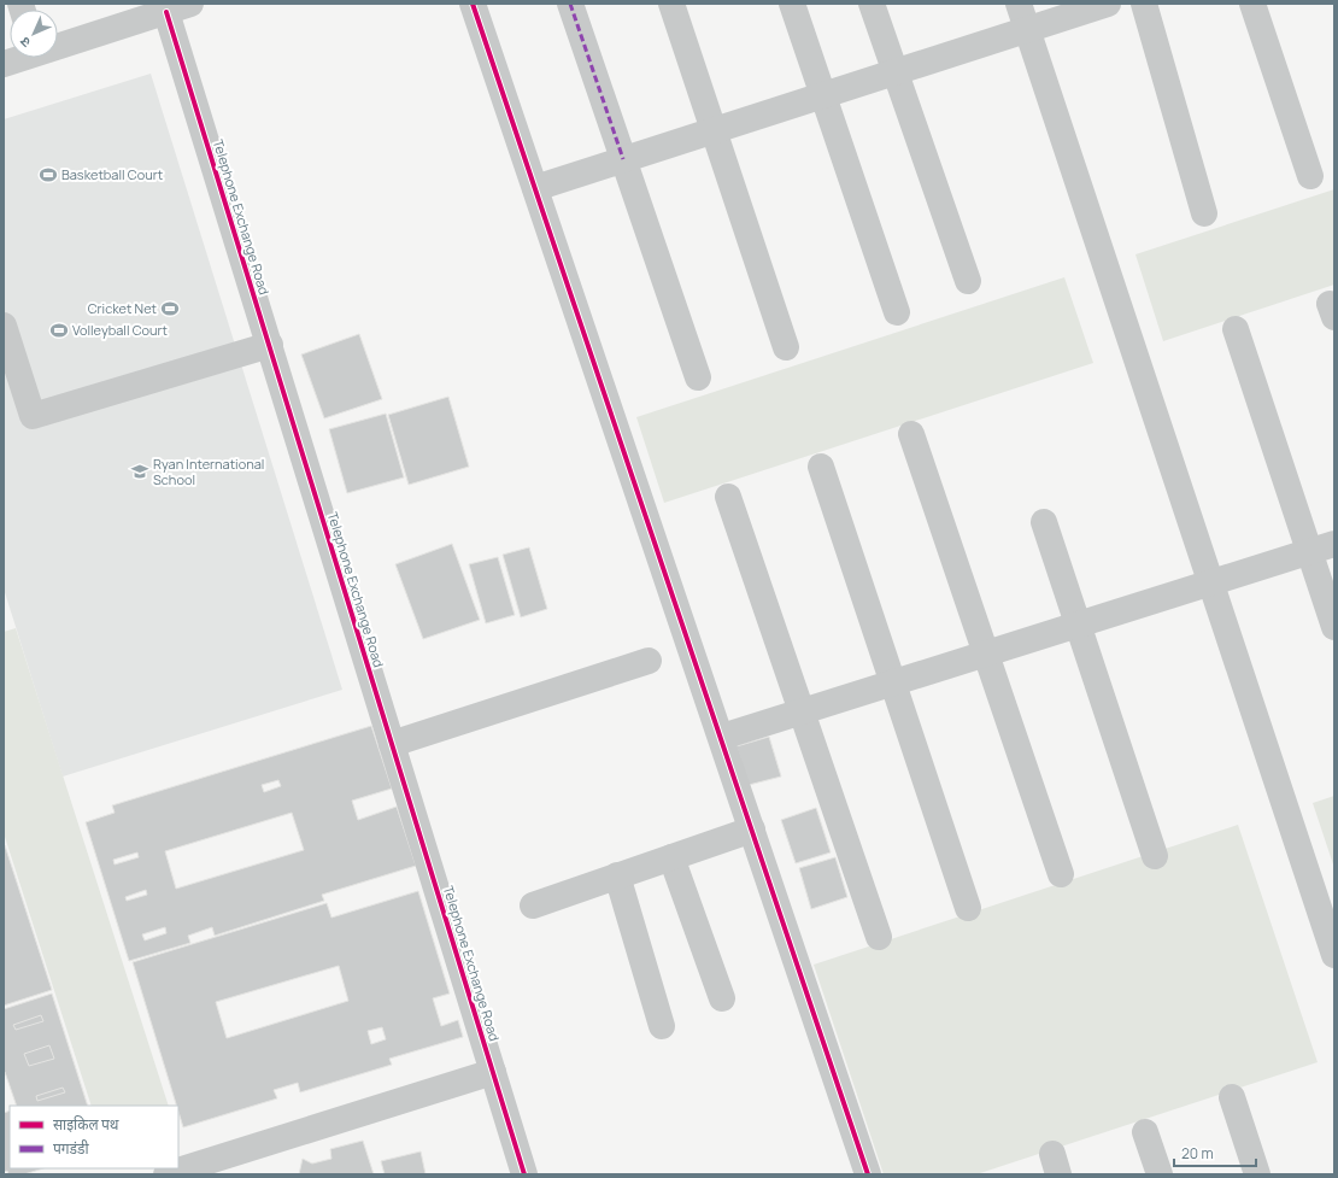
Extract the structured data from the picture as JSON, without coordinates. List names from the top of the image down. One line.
{"streets":{"street":["Telephone Exchange Road"]},"places":{"sports":["Basketball Court","Cricket Net","Volleyball Court"],"school or university":["Ryan International School"]},"legend":["साइकिल पथ","पगडंडी"],"scale_bar":"20 m","north":"bottom left"}
